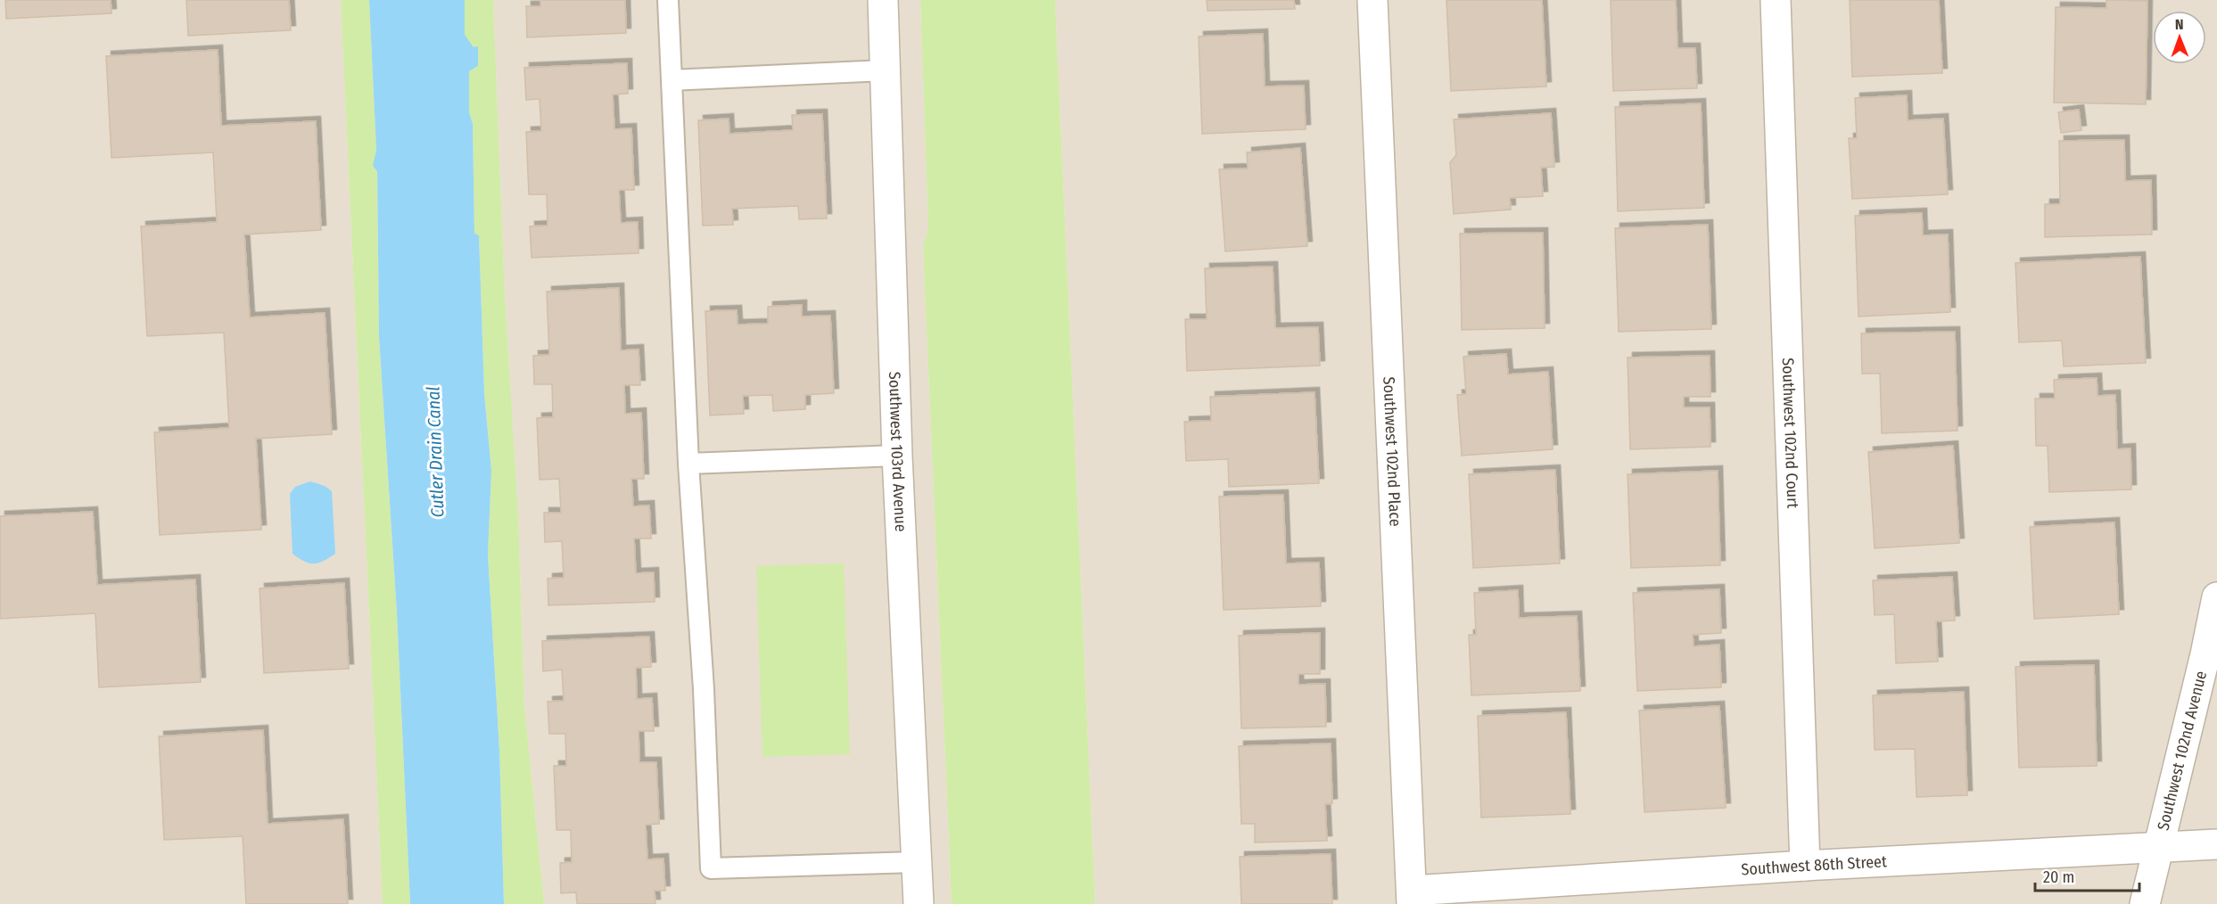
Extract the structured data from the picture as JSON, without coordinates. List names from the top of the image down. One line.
{"streets":{"street":["Southwest 102nd Court","Southwest 103rd Avenue","Southwest 102nd Place","Southwest 102nd Avenue","Southwest 86th Street"]},"crossings":[["Southwest 102nd Court","Southwest 86th Street"],["Southwest 102nd Place","Southwest 86th Street"],["Southwest 102nd Avenue","Southwest 86th Street"]],"water":["Cutler Drain Canal"],"scale_bar":"20 m","north":"top"}
